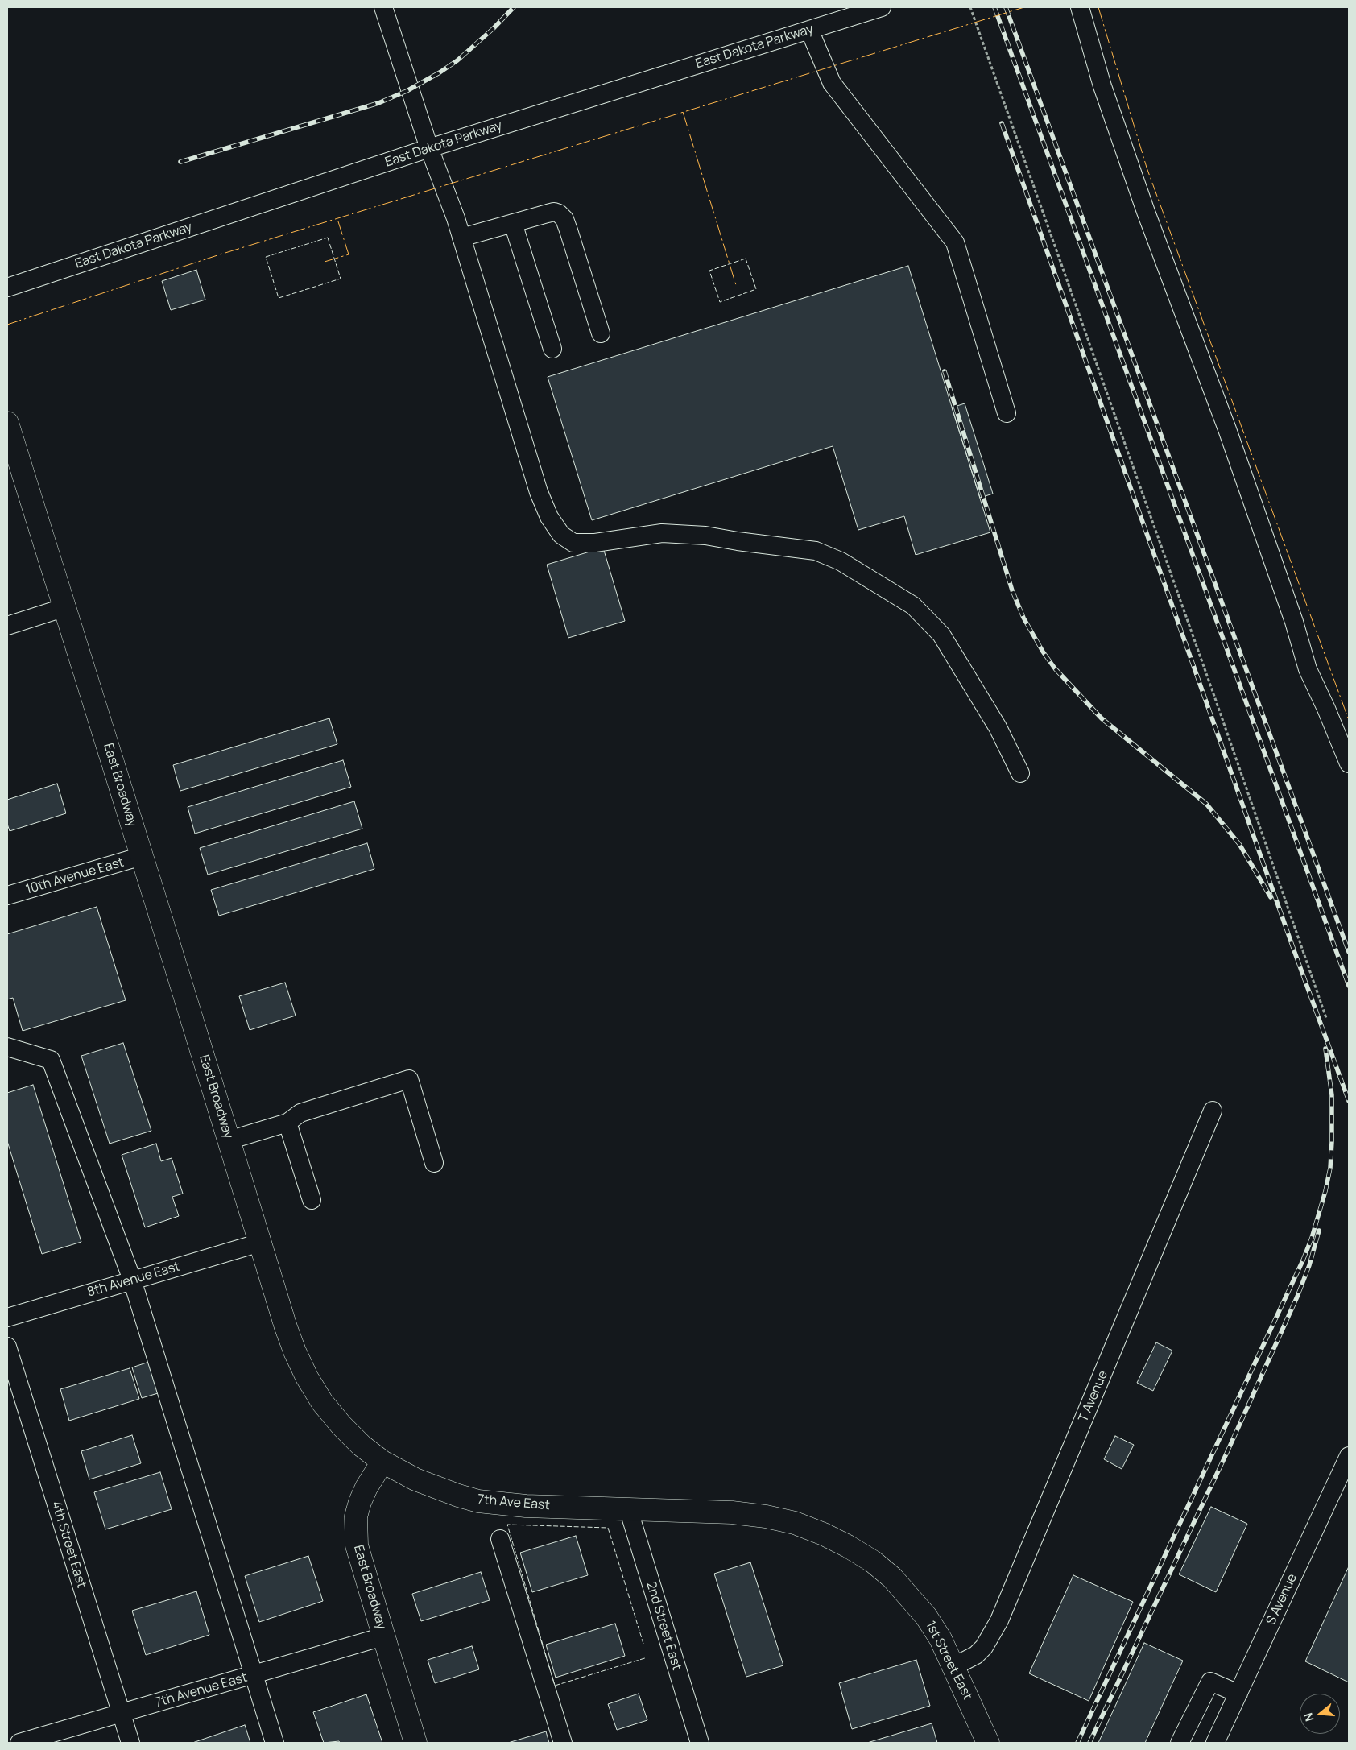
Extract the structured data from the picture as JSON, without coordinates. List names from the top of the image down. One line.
{"streets":{"main road":["East Broadway","7th Ave East","1st Street East"],"street":["East Dakota Parkway","10th Avenue East","8th Avenue East","T Avenue","4th Street East","S Avenue","2nd Street East","7th Avenue East"]},"crossings":[["East Broadway","10th Avenue East"],["East Broadway","8th Avenue East"],["East Broadway","7th Ave East"],["East Broadway","7th Avenue East"],["T Avenue","1st Street East"],["7th Ave East","2nd Street East"],["7th Ave East","1st Street East"],["4th Street East","7th Avenue East"],["2nd Street East","1st Street East"]],"north":"left"}
